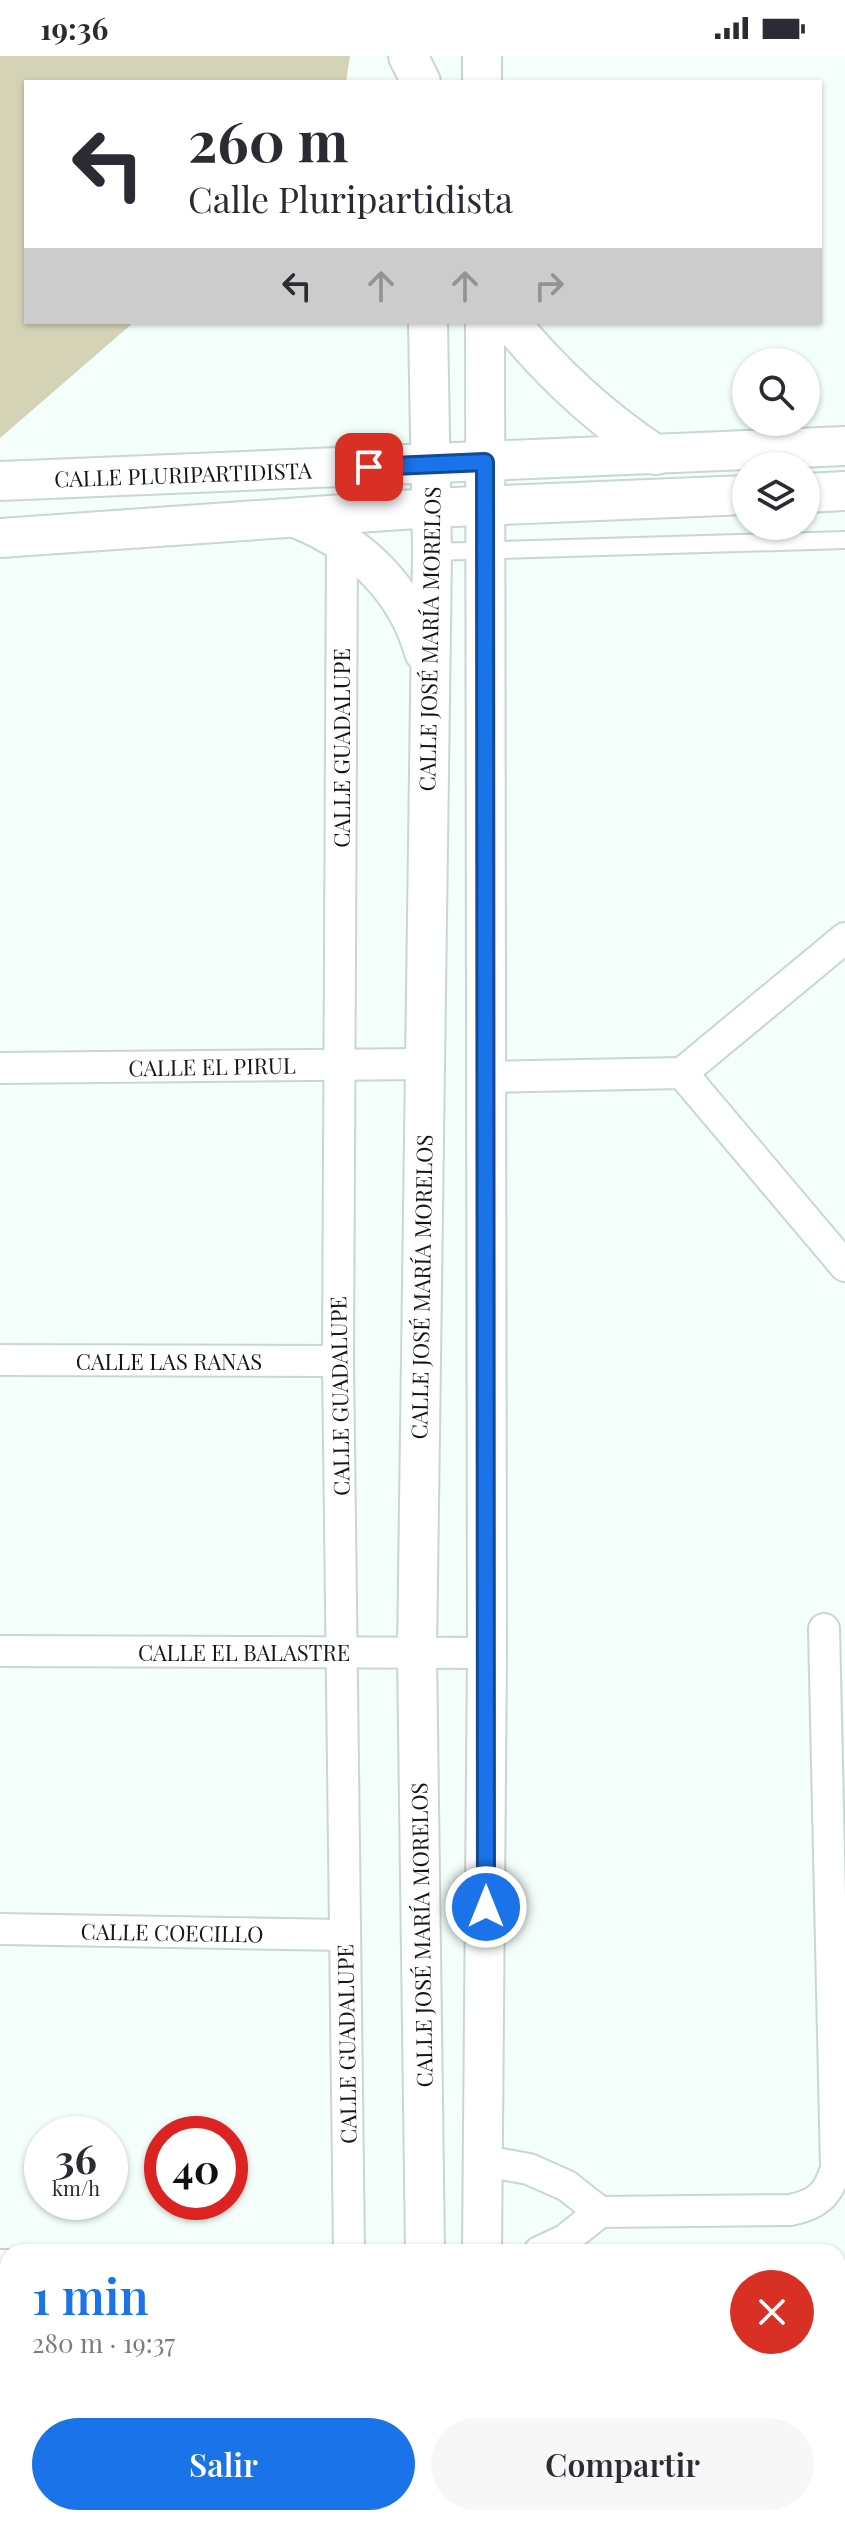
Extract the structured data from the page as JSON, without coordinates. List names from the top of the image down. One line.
{"streets":{"street":["CALLE PLURIPARTIDISTA","CALLE JOSÉ MARÍA MORELOS","CALLE GUADALUPE","CALLE EL PIRUL","CALLE LAS RANAS","CALLE EL BALASTRE","CALLE COECILLO"]},"crossings":[["CALLE PLURIPARTIDISTA","CALLE JOSÉ MARÍA MORELOS"],["CALLE JOSÉ MARÍA MORELOS","CALLE EL PIRUL"],["CALLE JOSÉ MARÍA MORELOS","CALLE EL BALASTRE"],["CALLE GUADALUPE","CALLE EL PIRUL"],["CALLE GUADALUPE","CALLE LAS RANAS"],["CALLE GUADALUPE","CALLE EL BALASTRE"],["CALLE GUADALUPE","CALLE COECILLO"]],"page":{"status":"19:36","turn":["260 m","Calle Pluripartidista"],"speed":"36 km/h","limit":"40","heading":["1 min","280 m · 19:37"],"buttons":["Salir","Compartir"]}}
